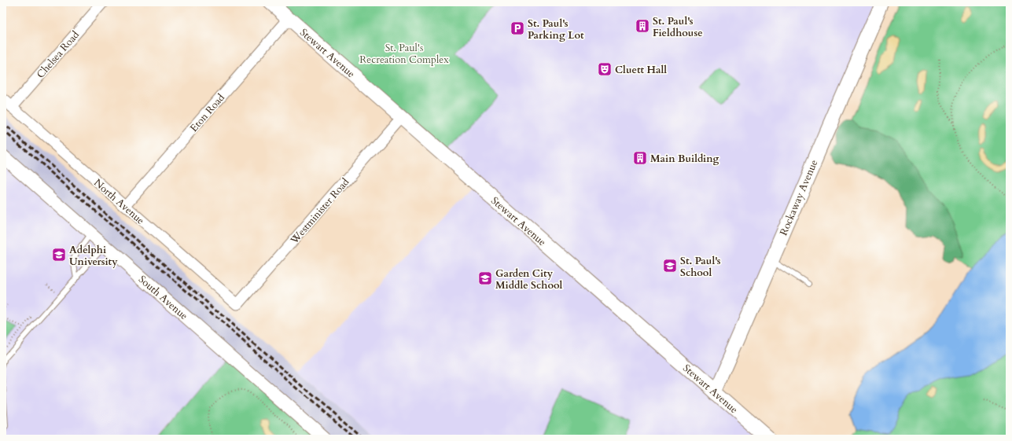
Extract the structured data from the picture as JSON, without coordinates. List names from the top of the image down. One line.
{"streets":{"main road":["Stewart Avenue","Rockaway Avenue"],"street":["Chelsea Road","Eton Road","North Avenue","Westminister Road","South Avenue"]},"crossings":[["Stewart Avenue","Eton Road"],["Stewart Avenue","Rockaway Avenue"],["Stewart Avenue","Westminister Road"],["Chelsea Road","North Avenue"],["Eton Road","North Avenue"],["North Avenue","Westminister Road"]],"parks":["St. Paul's Recreation Complex"],"places":{"building":["St. Paul's Fieldhouse","Main Building"],"parking":["St. Paul's Parking Lot"],"theatre":["Cluett Hall"],"school or university":["Adelphi University","St. Paul's School","Garden City Middle School"]}}
